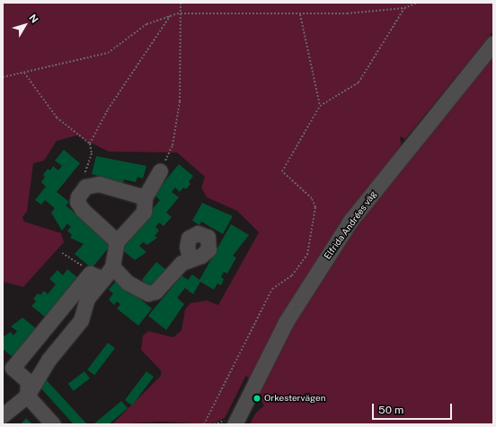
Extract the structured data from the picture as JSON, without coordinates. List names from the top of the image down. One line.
{"streets":{"street":["Elfrida Andrées väg"]},"places":["Orkestervägen"],"scale_bar":"50 m","north":"top right"}
